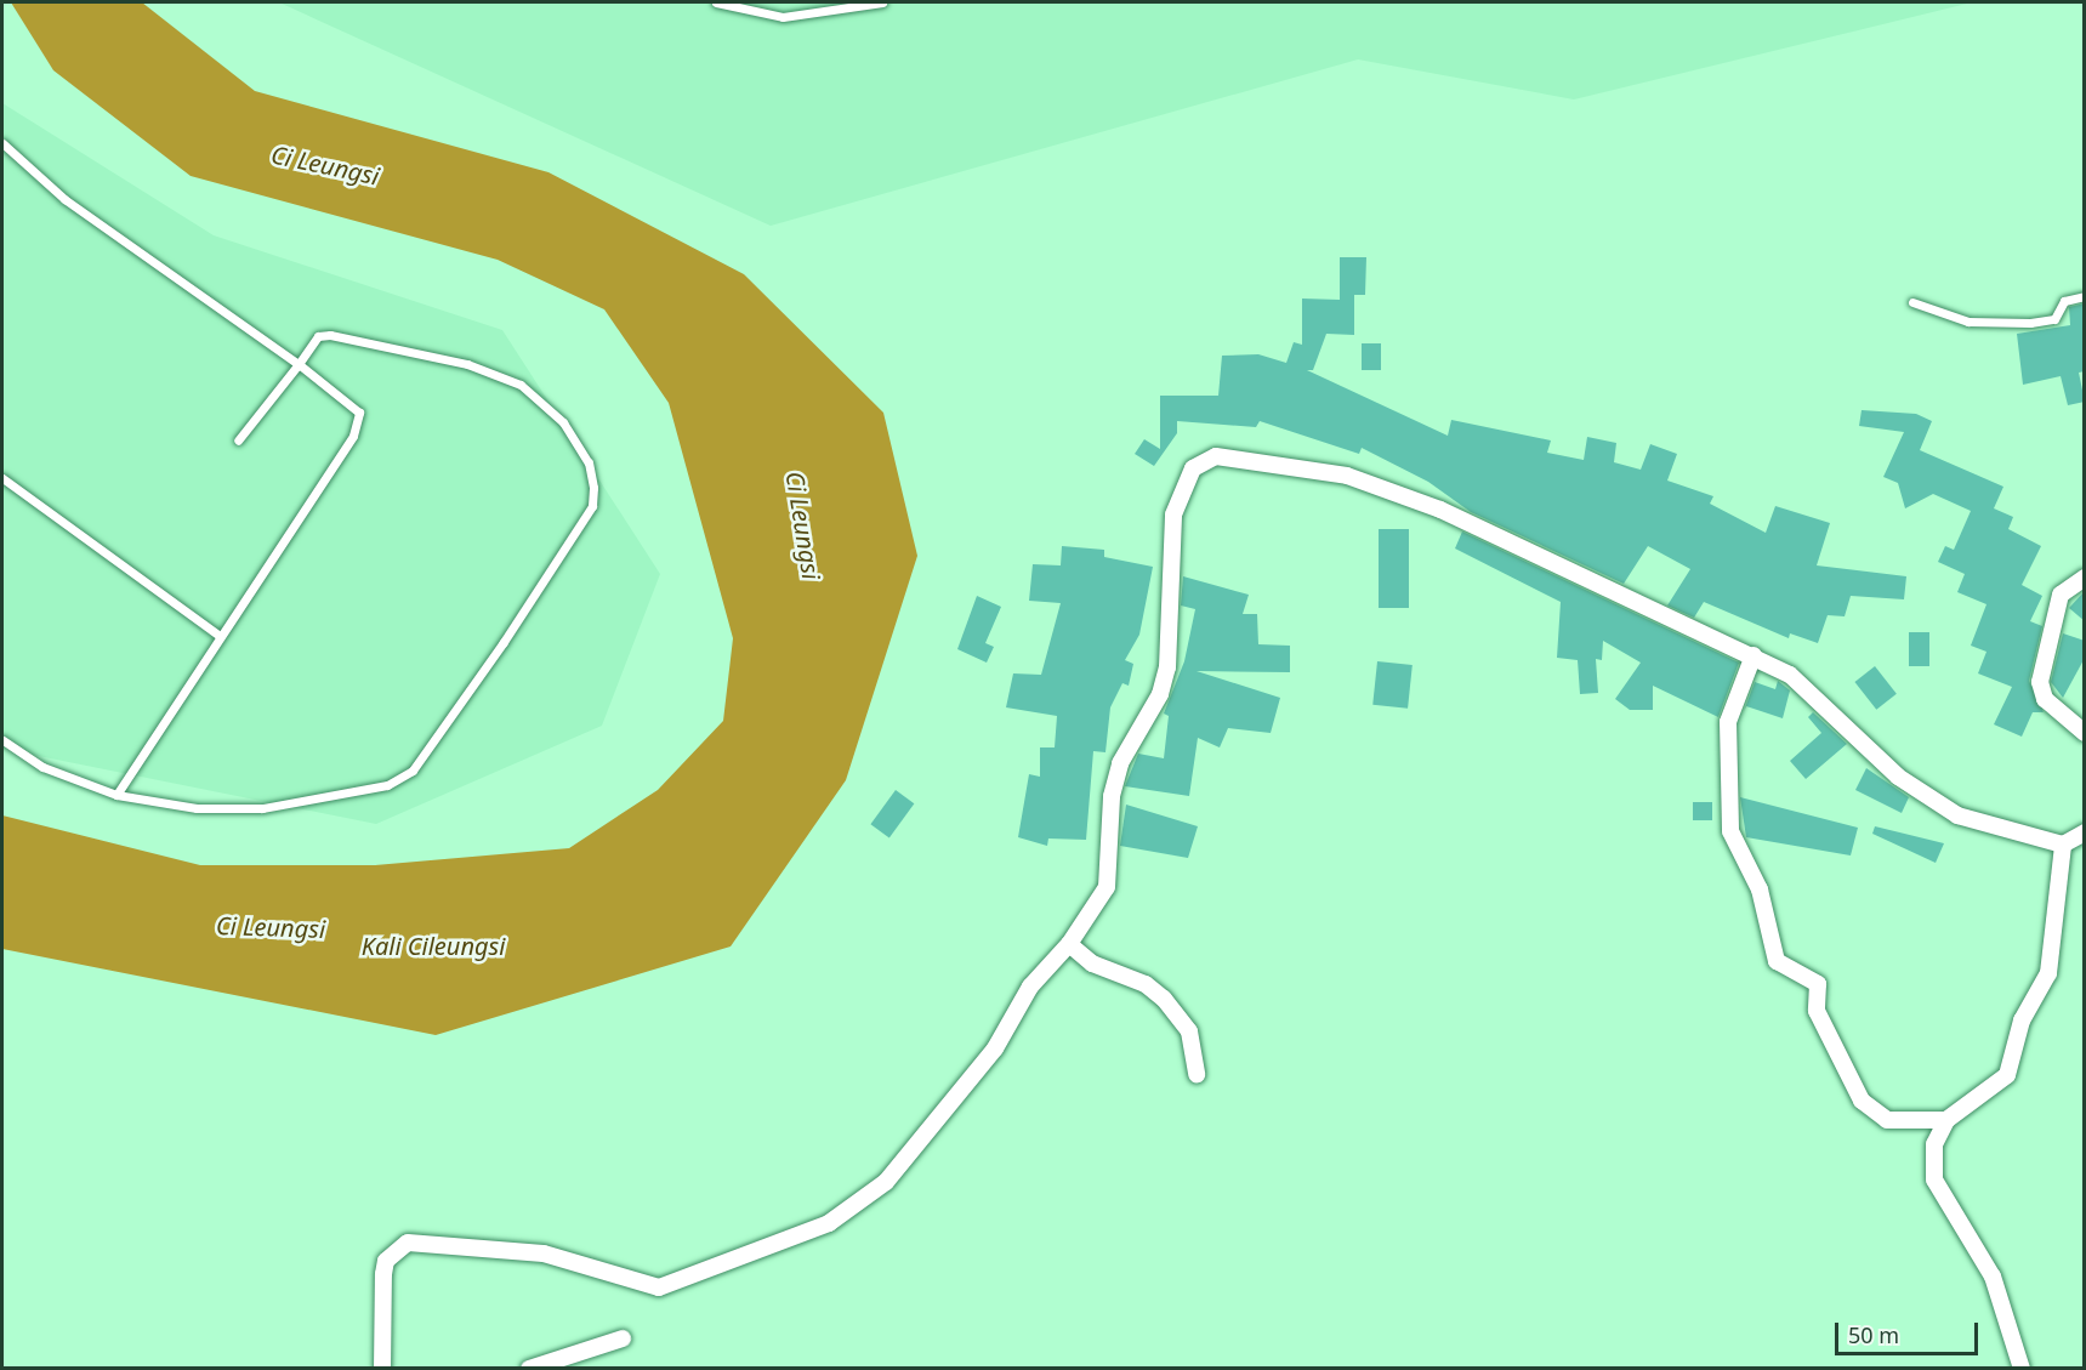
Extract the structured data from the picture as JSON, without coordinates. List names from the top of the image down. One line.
{"water":["Ci Leungsi","Kali Cileungsi"],"scale_bar":"50 m"}
